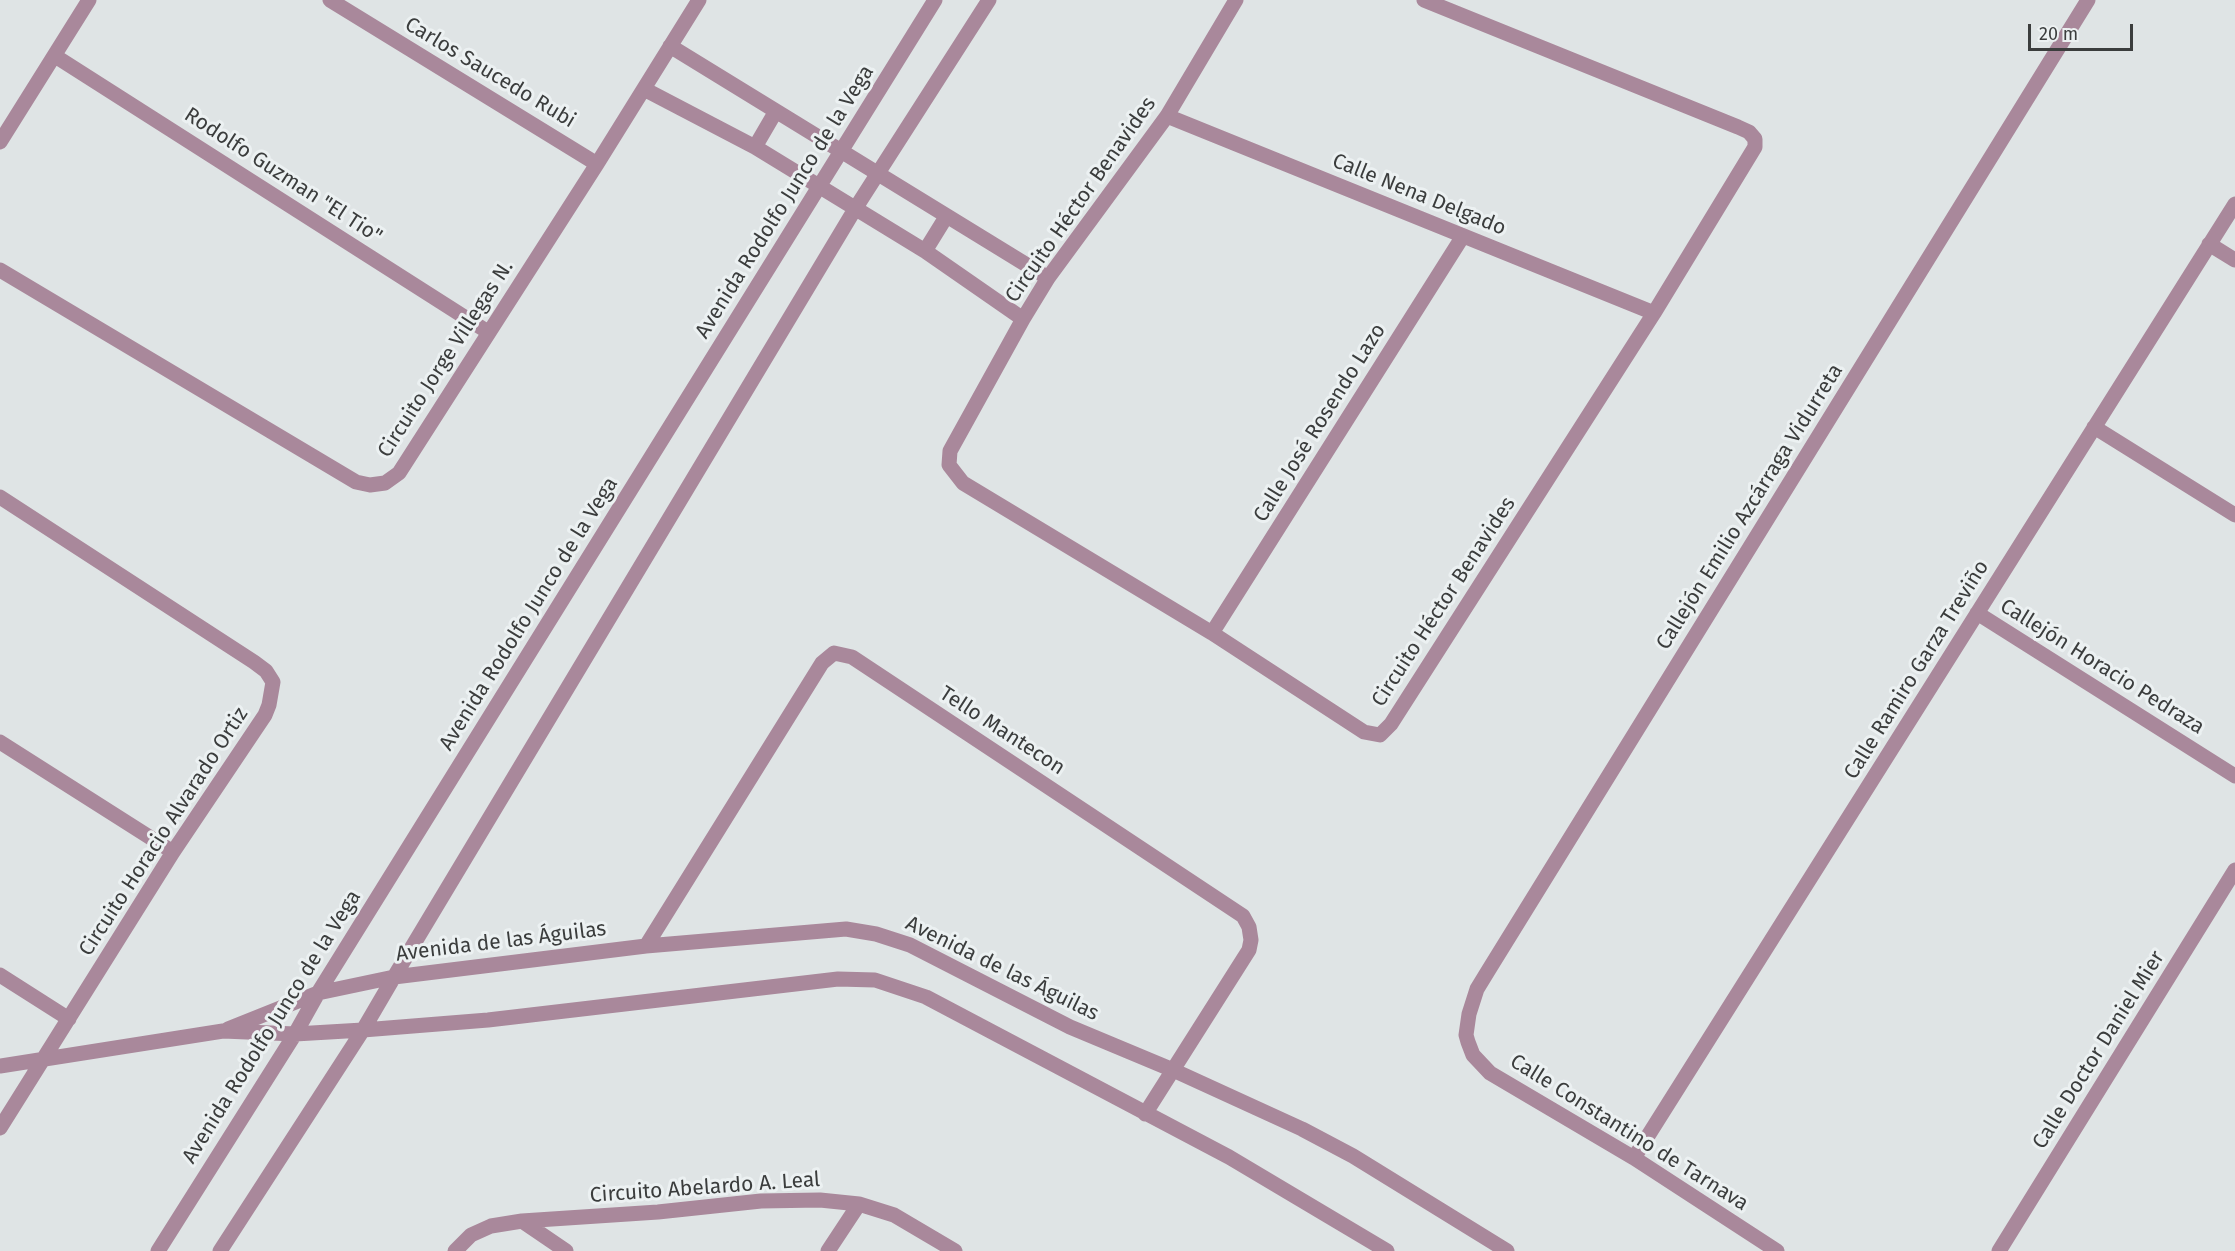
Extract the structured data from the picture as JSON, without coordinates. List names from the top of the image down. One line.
{"streets":{"street":["Carlos Saucedo Rubi","Rodolfo Guzman \"El Tio\"","Calle Nena Delgado","Circuito Héctor Benavides","Avenida Rodolfo Junco de la Vega","Circuito Jorge Villegas N.","Calle José Rosendo Lazo","Callejón Emilio Azcárraga Vidurreta","Callejón Horacio Pedraza","Calle Ramiro Garza Treviño","Tello Mantecon","Circuito Horacio Alvarado Ortiz","Avenida de las Águilas","Calle Doctor Daniel Mier","Calle Constantino de Tarnava","Circuito Abelardo A. Leal"]},"crossings":[["Carlos Saucedo Rubi","Circuito Jorge Villegas N."],["Rodolfo Guzman \"El Tio\"","Circuito Jorge Villegas N."],["Calle Nena Delgado","Circuito Héctor Benavides"],["Calle Nena Delgado","Calle José Rosendo Lazo"],["Circuito Héctor Benavides","Calle José Rosendo Lazo"],["Avenida Rodolfo Junco de la Vega","Avenida de las Águilas"],["Callejón Emilio Azcárraga Vidurreta","Calle Constantino de Tarnava"],["Callejón Horacio Pedraza","Calle Ramiro Garza Treviño"],["Calle Ramiro Garza Treviño","Calle Constantino de Tarnava"],["Tello Mantecon","Avenida de las Águilas"],["Circuito Horacio Alvarado Ortiz","Avenida de las Águilas"]],"scale_bar":"20 m"}
